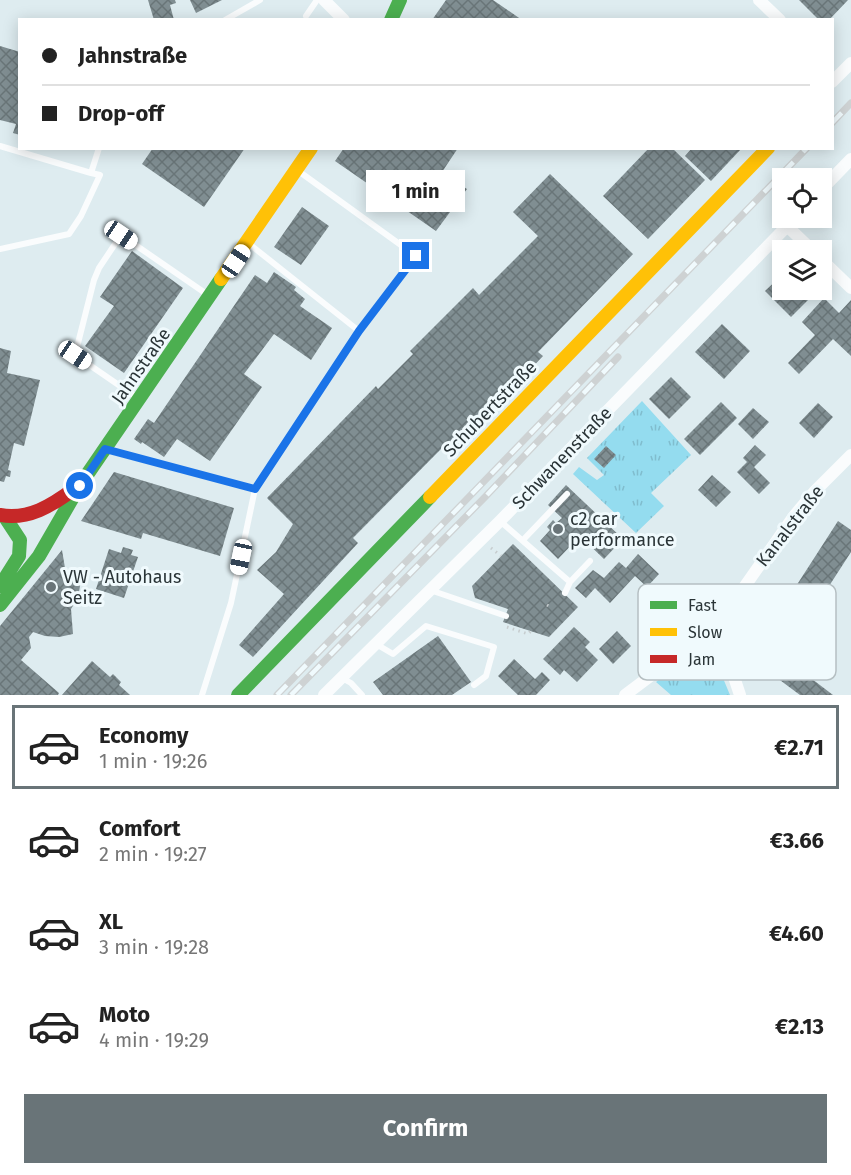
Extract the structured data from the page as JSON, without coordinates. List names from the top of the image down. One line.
{"streets":{"street":["Jahnstraße","Schubertstraße","Schwanenstraße","Kanalstraße"]},"places":["c2 car performance","VW - Autohaus Seitz"],"legend":["Fast","Slow","Jam"],"page":{"banner":["Jahnstraße","Drop-off"],"bubble":"1 min","list":[{"name":"Economy","note":"1 min · 19:26","value":"€2.71"},{"name":"Comfort","note":"2 min · 19:27","value":"€3.66"},{"name":"XL","note":"3 min · 19:28","value":"€4.60"},{"name":"Moto","note":"4 min · 19:29","value":"€2.13"}],"buttons":"Confirm"}}
